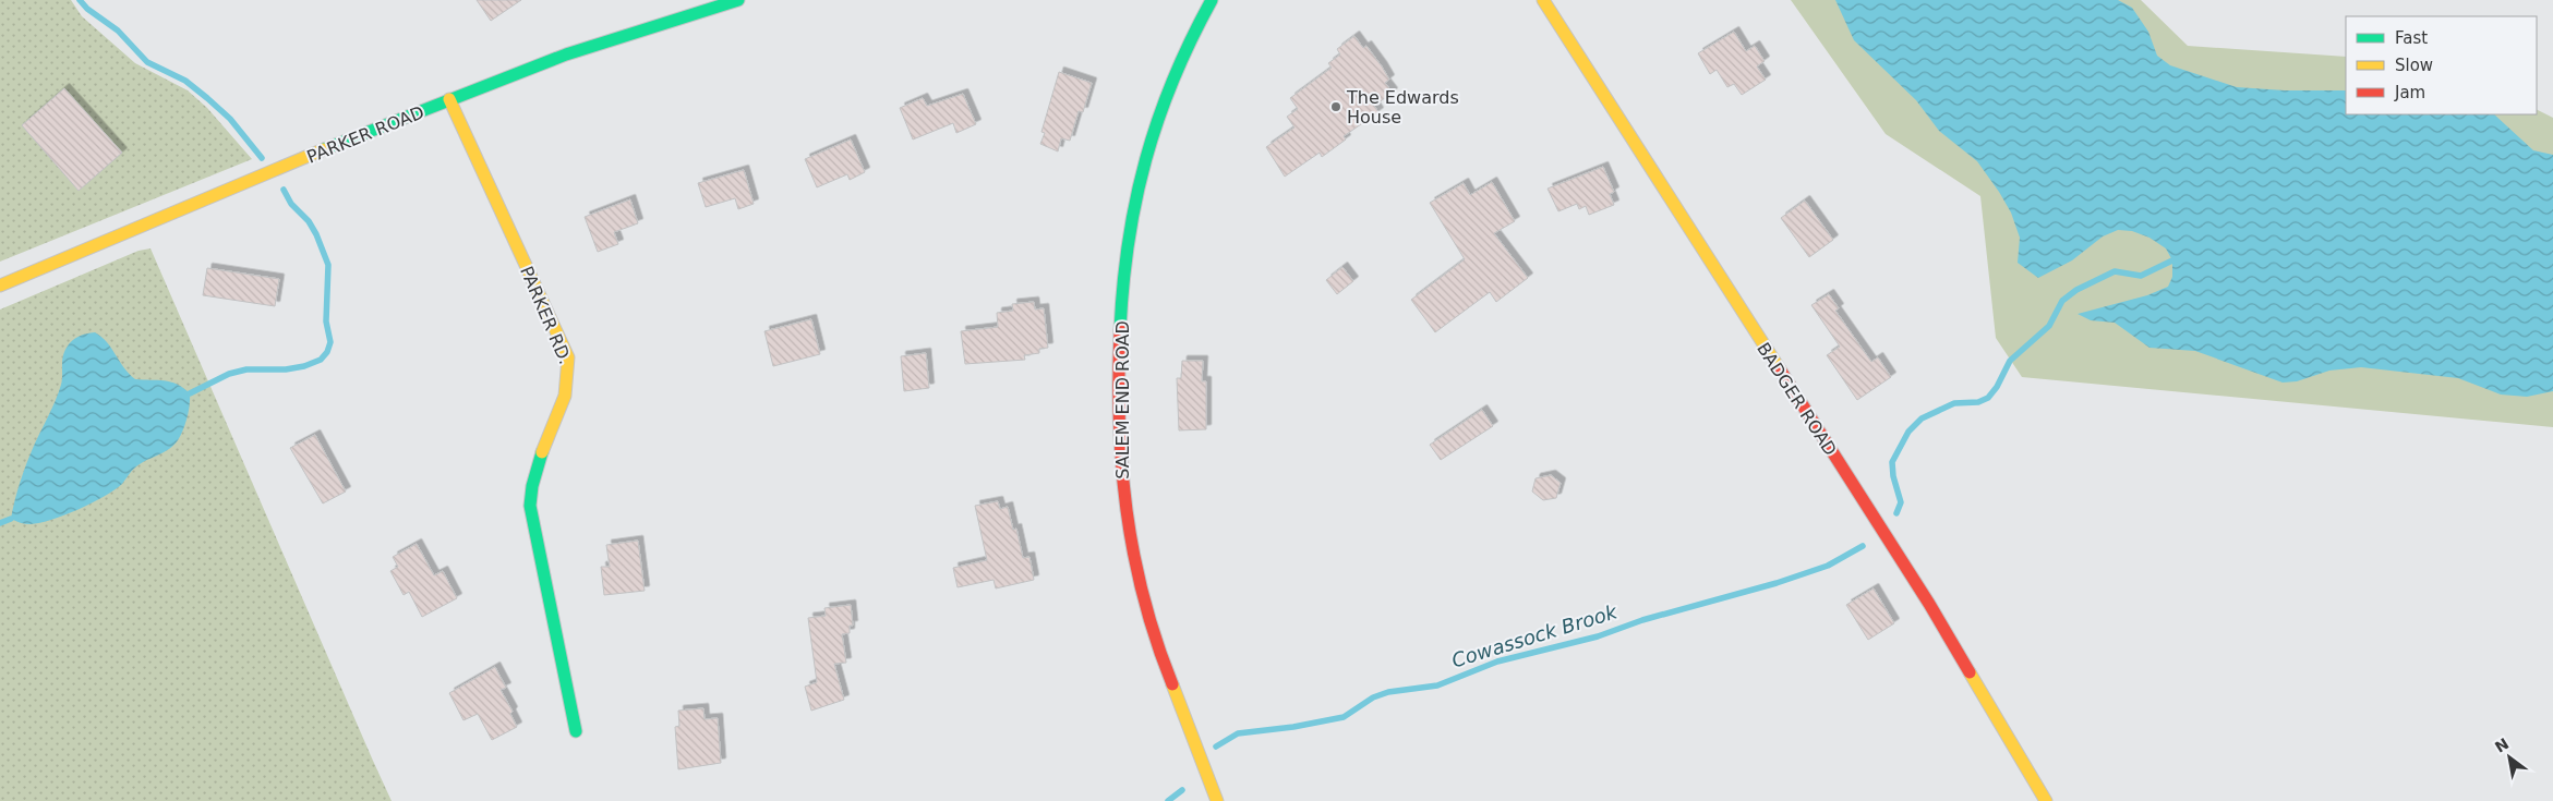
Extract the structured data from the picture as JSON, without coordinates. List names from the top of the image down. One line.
{"streets":{"street":["PARKER ROAD","PARKER RD.","BADGER ROAD","SALEM END ROAD"]},"crossings":[["PARKER ROAD","PARKER RD."]],"water":["Cowassock Brook"],"places":["The Edwards House"],"legend":["Fast","Slow","Jam"],"north":"top left"}
